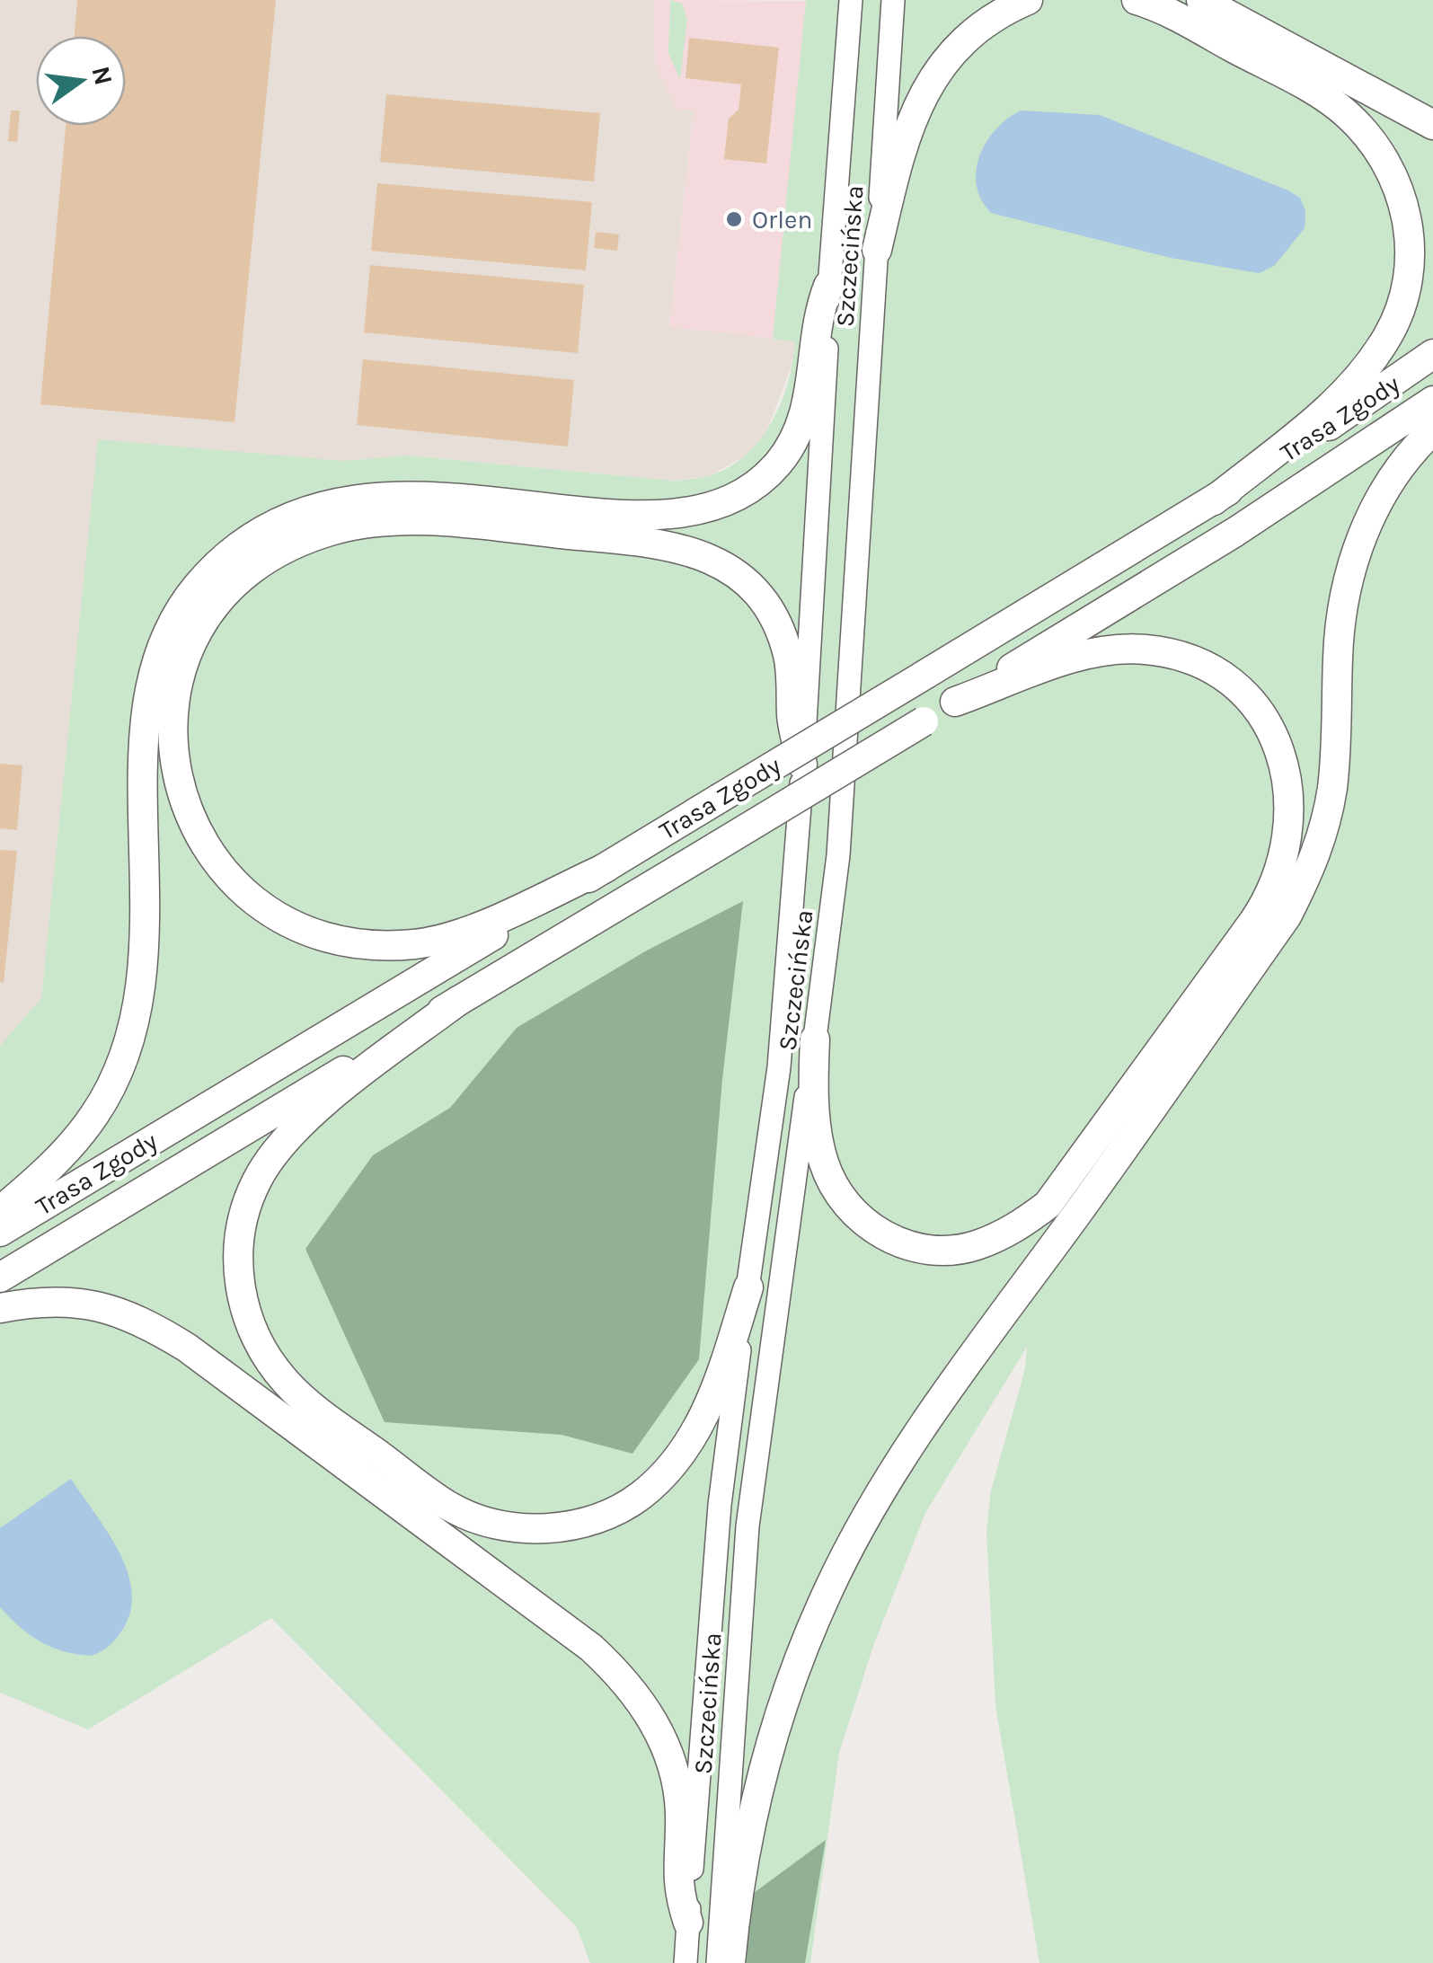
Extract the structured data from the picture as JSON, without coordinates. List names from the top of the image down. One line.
{"streets":{"highway":["Trasa Zgody"],"main road":["Szczecińska"]},"places":["Orlen"],"north":"right"}
